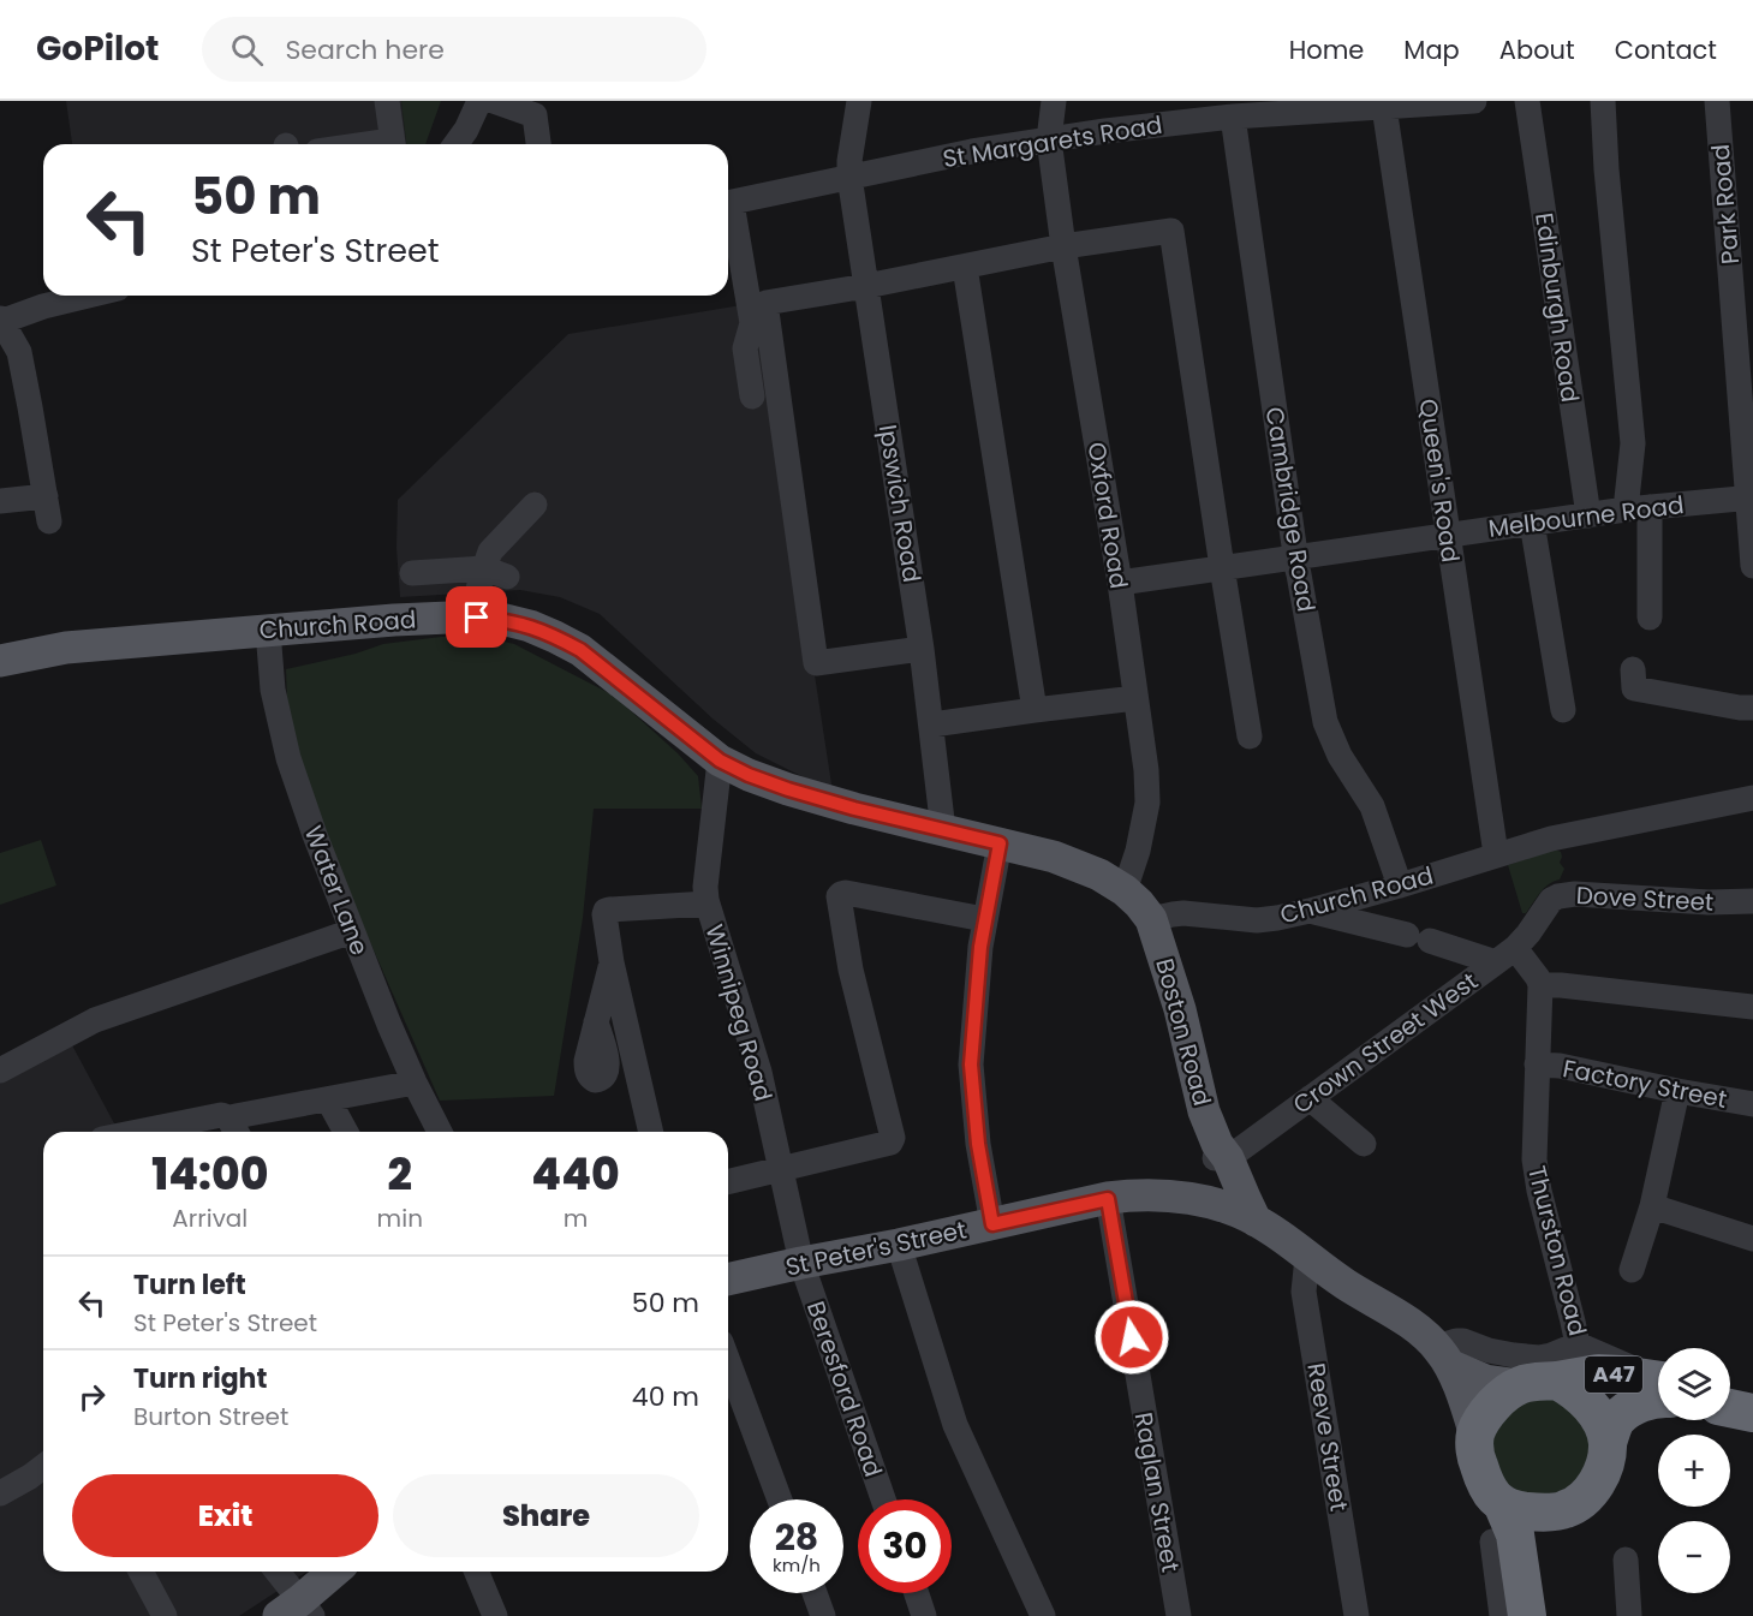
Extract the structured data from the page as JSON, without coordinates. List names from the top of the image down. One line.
{"streets":{"highway":["A47"],"main road":["Church Road","Boston Road","St Peter's Street"],"street":["St Margarets Road","Park Road","Edinburgh Road","Queen's Road","Ipswich Road","Cambridge Road","Oxford Road","Melbourne Road","Water Lane","Dove Street","Winnipeg Road","Crown Street West","Factory Street","Thurston Road","Beresford Road","Reeve Street","Raglan Street"]},"crossings":[["St Margarets Road","Queen's Road"],["St Margarets Road","Ipswich Road"],["St Margarets Road","Cambridge Road"],["St Margarets Road","Oxford Road"],["Park Road","Melbourne Road"],["Edinburgh Road","Melbourne Road"],["Queen's Road","Melbourne Road"],["Queen's Road","Church Road"],["Ipswich Road","Church Road"],["Cambridge Road","Melbourne Road"],["Cambridge Road","Church Road"],["Oxford Road","Melbourne Road"],["Oxford Road","Church Road"],["Church Road","Water Lane"],["Church Road","Winnipeg Road"],["Church Road","Boston Road"],["Dove Street","Crown Street West"],["Winnipeg Road","St Peter's Street"],["Winnipeg Road","Beresford Road"],["Boston Road","Crown Street West"],["Boston Road","St Peter's Street"],["Factory Street","Thurston Road"],["St Peter's Street","A47"],["St Peter's Street","Beresford Road"],["St Peter's Street","Reeve Street"],["St Peter's Street","Raglan Street"]],"page":{"header":"GoPilot","search":"Search here","nav":["Home","Map","About","Contact"],"turn":["50 m","St Peter's Street"],"eta":["14:00","Arrival","2","min","440","m"],"list":[{"name":"Turn left","note":"St Peter's Street","value":"50 m"},{"name":"Turn right","note":"Burton Street","value":"40 m"}],"map_buttons":["+","−"],"buttons":["Exit","Share"],"speed":"28 km/h","limit":"30"}}
